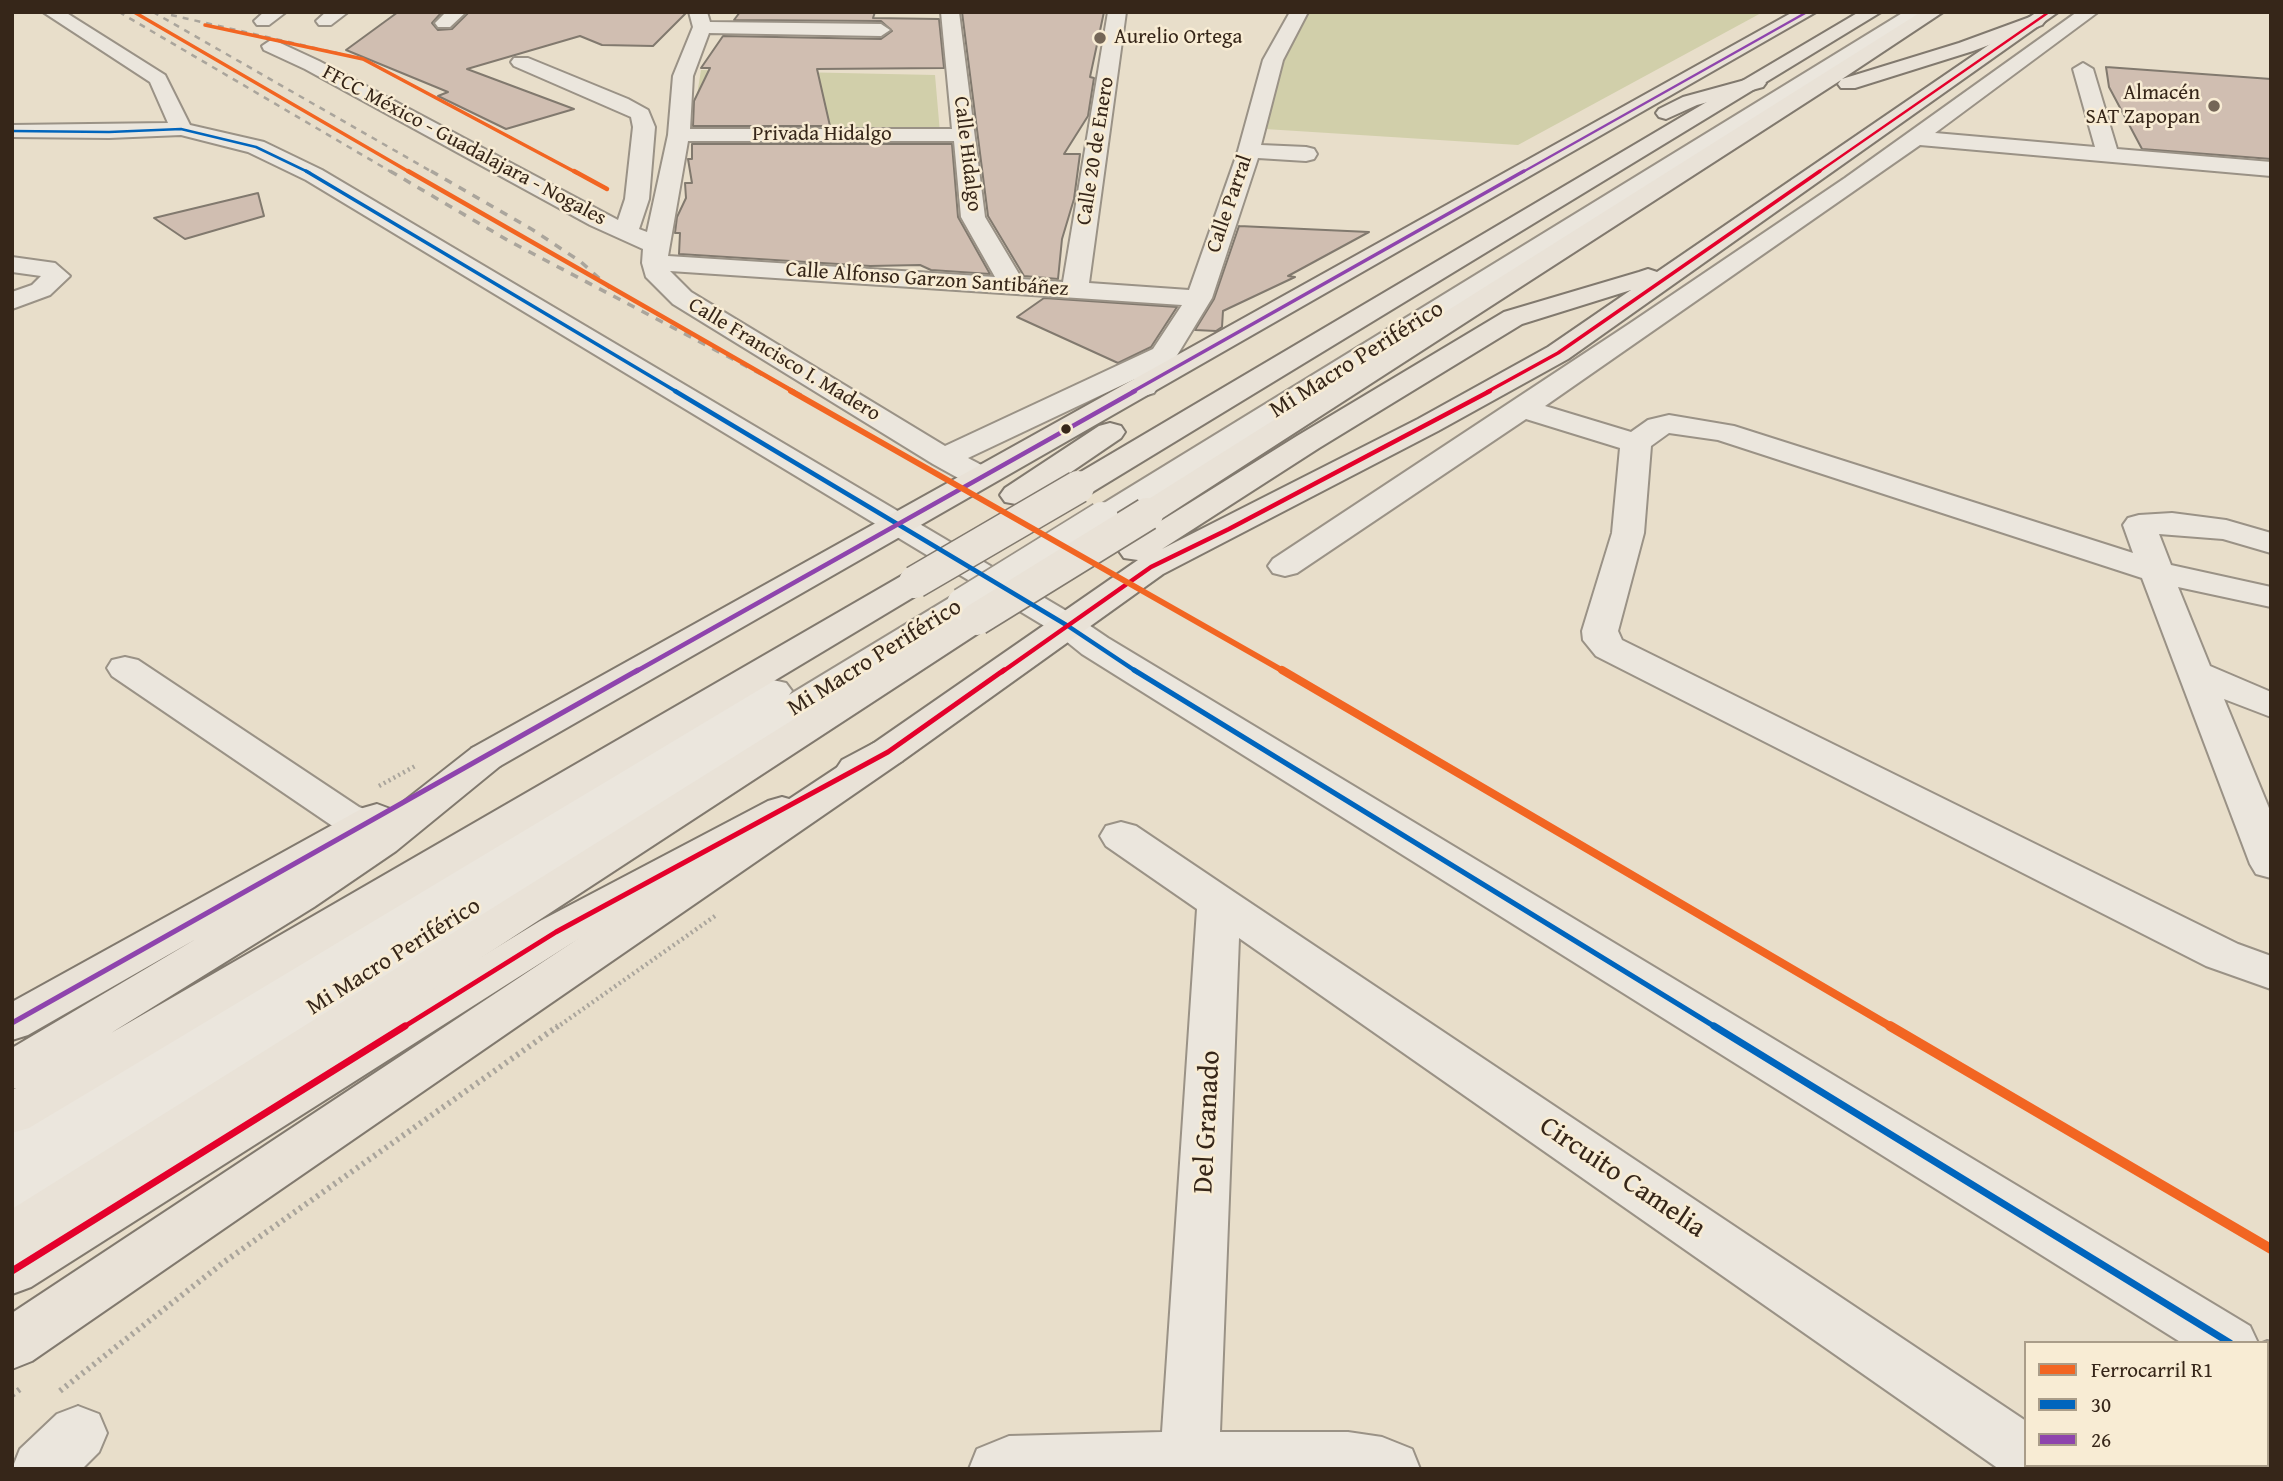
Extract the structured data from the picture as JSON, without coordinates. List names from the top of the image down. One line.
{"streets":{"main road":["Calle Francisco I. Madero"],"street":["Privada Hidalgo","FFCC México - Guadalajara - Nogales","Calle 20 de Enero","Calle Hidalgo","Calle Parral","Calle Alfonso Garzon Santibáñez","Mi Macro Periférico","Del Granado","Circuito Camelia"]},"crossings":[["Privada Hidalgo","Calle Hidalgo"],["FFCC México - Guadalajara - Nogales","Calle Alfonso Garzon Santibáñez"],["FFCC México - Guadalajara - Nogales","Calle Francisco I. Madero"],["Calle 20 de Enero","Calle Alfonso Garzon Santibáñez"],["Calle Hidalgo","Calle Alfonso Garzon Santibáñez"],["Calle Parral","Calle Alfonso Garzon Santibáñez"],["Calle Alfonso Garzon Santibáñez","Calle Francisco I. Madero"],["Del Granado","Circuito Camelia"]],"places":["Aurelio Ortega","Almacén SAT Zapopan"],"lines":["rail line R1","transit line 26","transit line 30"],"legend":["Ferrocarril R1","30","26"]}
